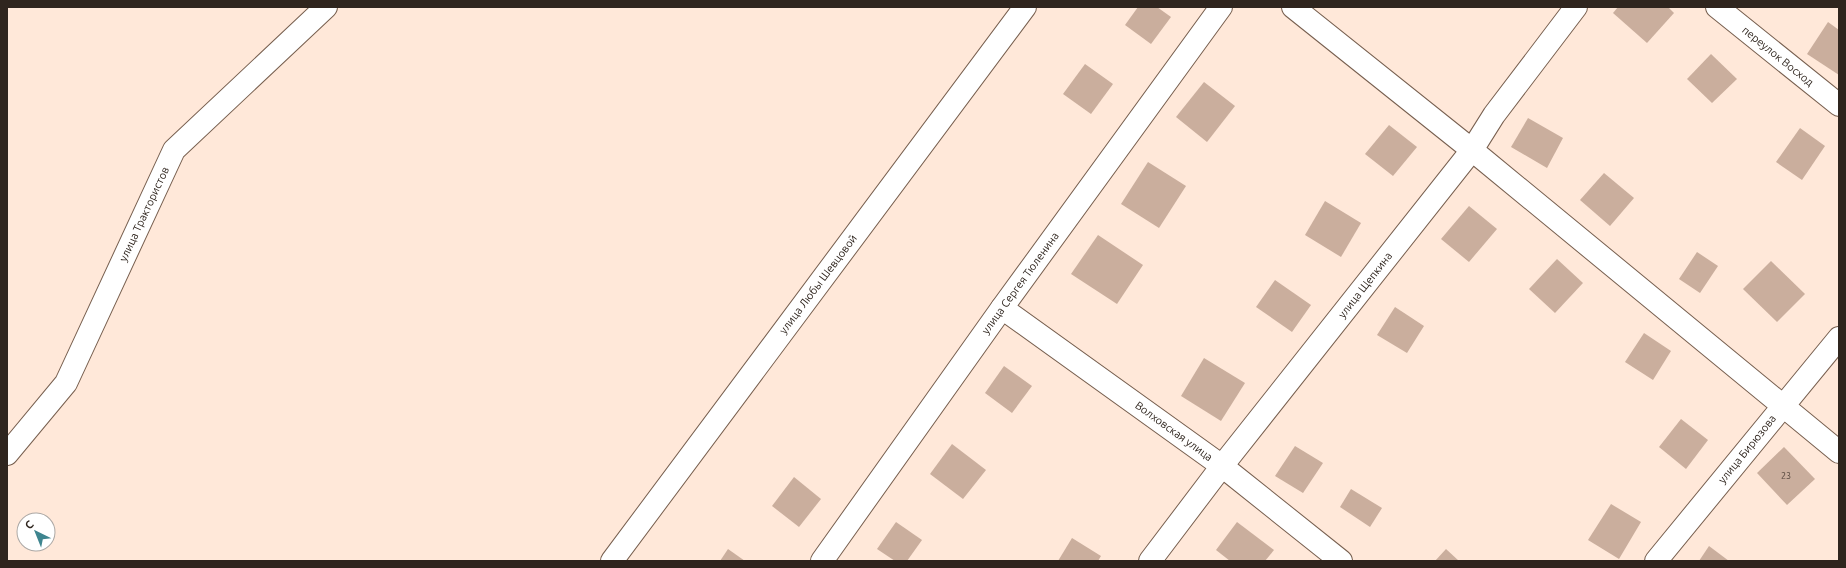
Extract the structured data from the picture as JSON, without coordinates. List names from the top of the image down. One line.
{"streets":{"street":["переулок Восход","улица Трактористов","улица Сергея Тюленина","улица Любы Шевцовой","улица Щепкина","Волховская улица","улица Бирюзова"]},"crossings":[["улица Сергея Тюленина","Волховская улица"],["улица Щепкина","Волховская улица"]],"house_numbers":["23"],"north":"top left"}
